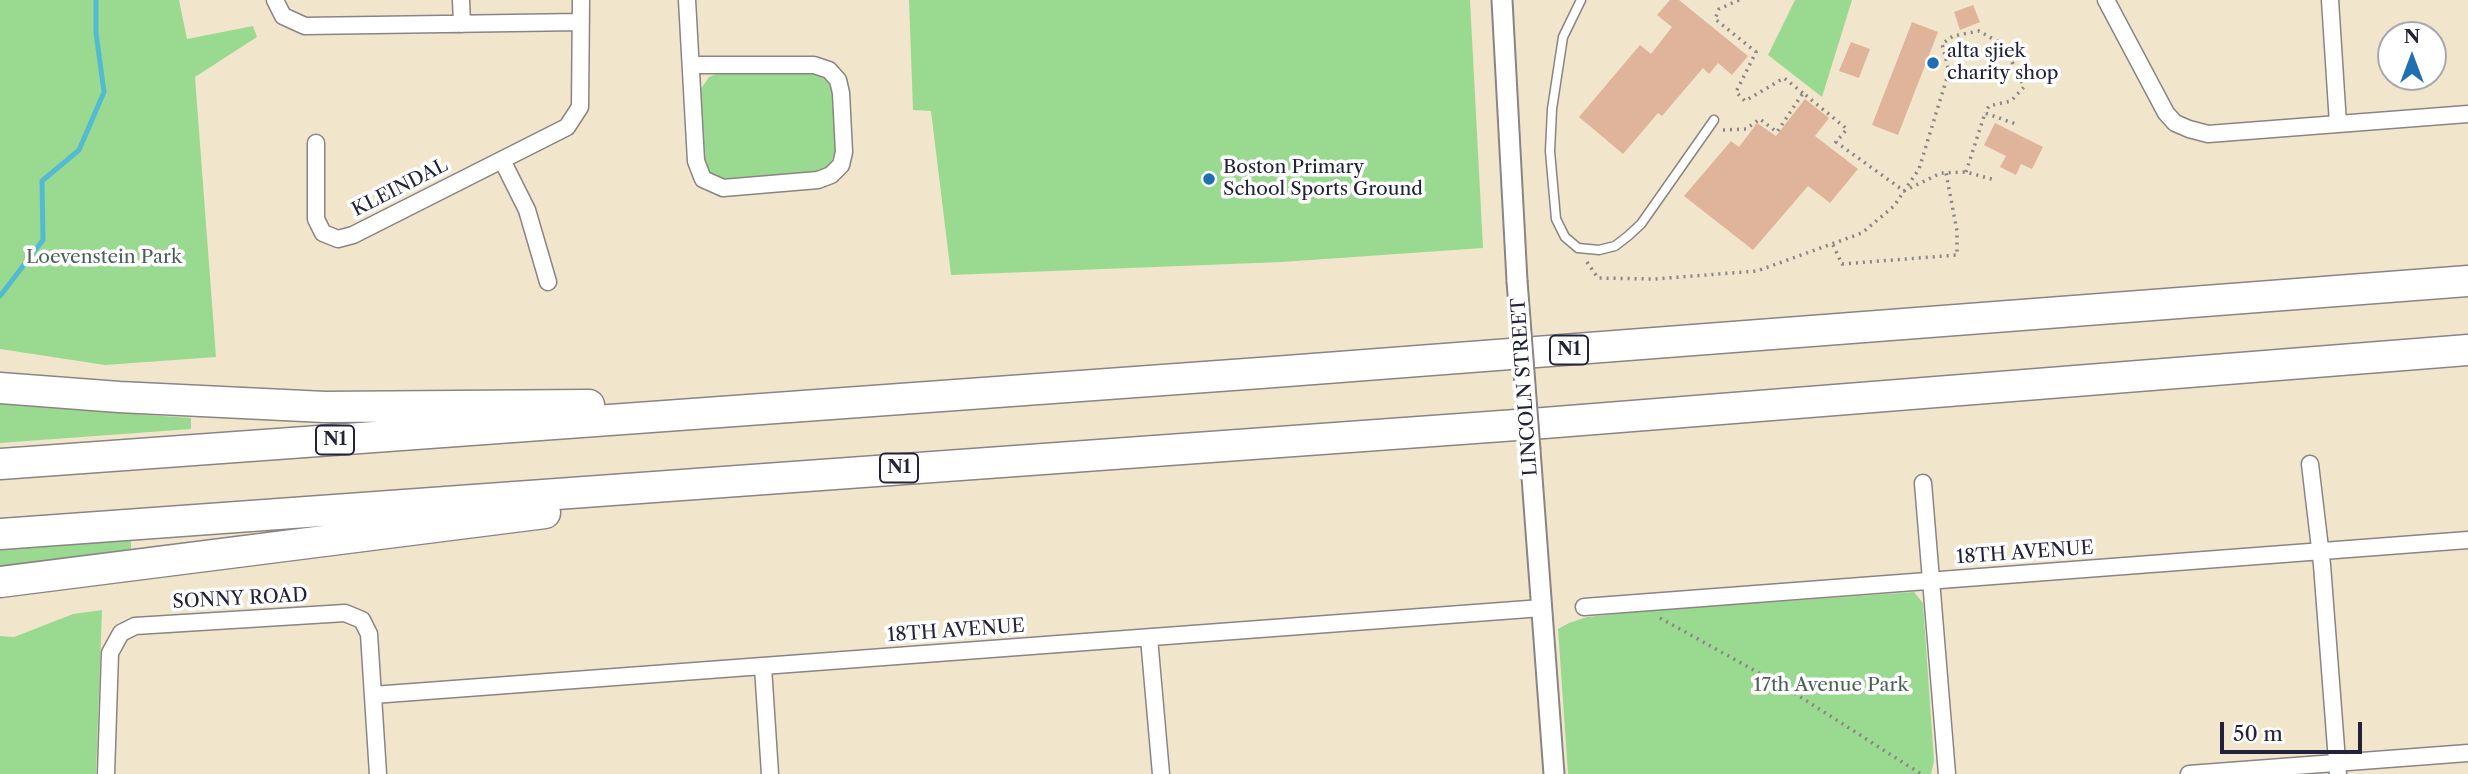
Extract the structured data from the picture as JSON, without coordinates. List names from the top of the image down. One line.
{"streets":{"highway":["N1"],"street":["KLEINDAL","LINCOLN STREET","18TH AVENUE","SONNY ROAD"]},"crossings":[["LINCOLN STREET","18TH AVENUE"],["18TH AVENUE","SONNY ROAD"]],"parks":["Loevenstein Park","17th Avenue Park"],"places":["alta sjiek charity shop","Boston Primary School Sports Ground"],"scale_bar":"50 m","north":"top"}
